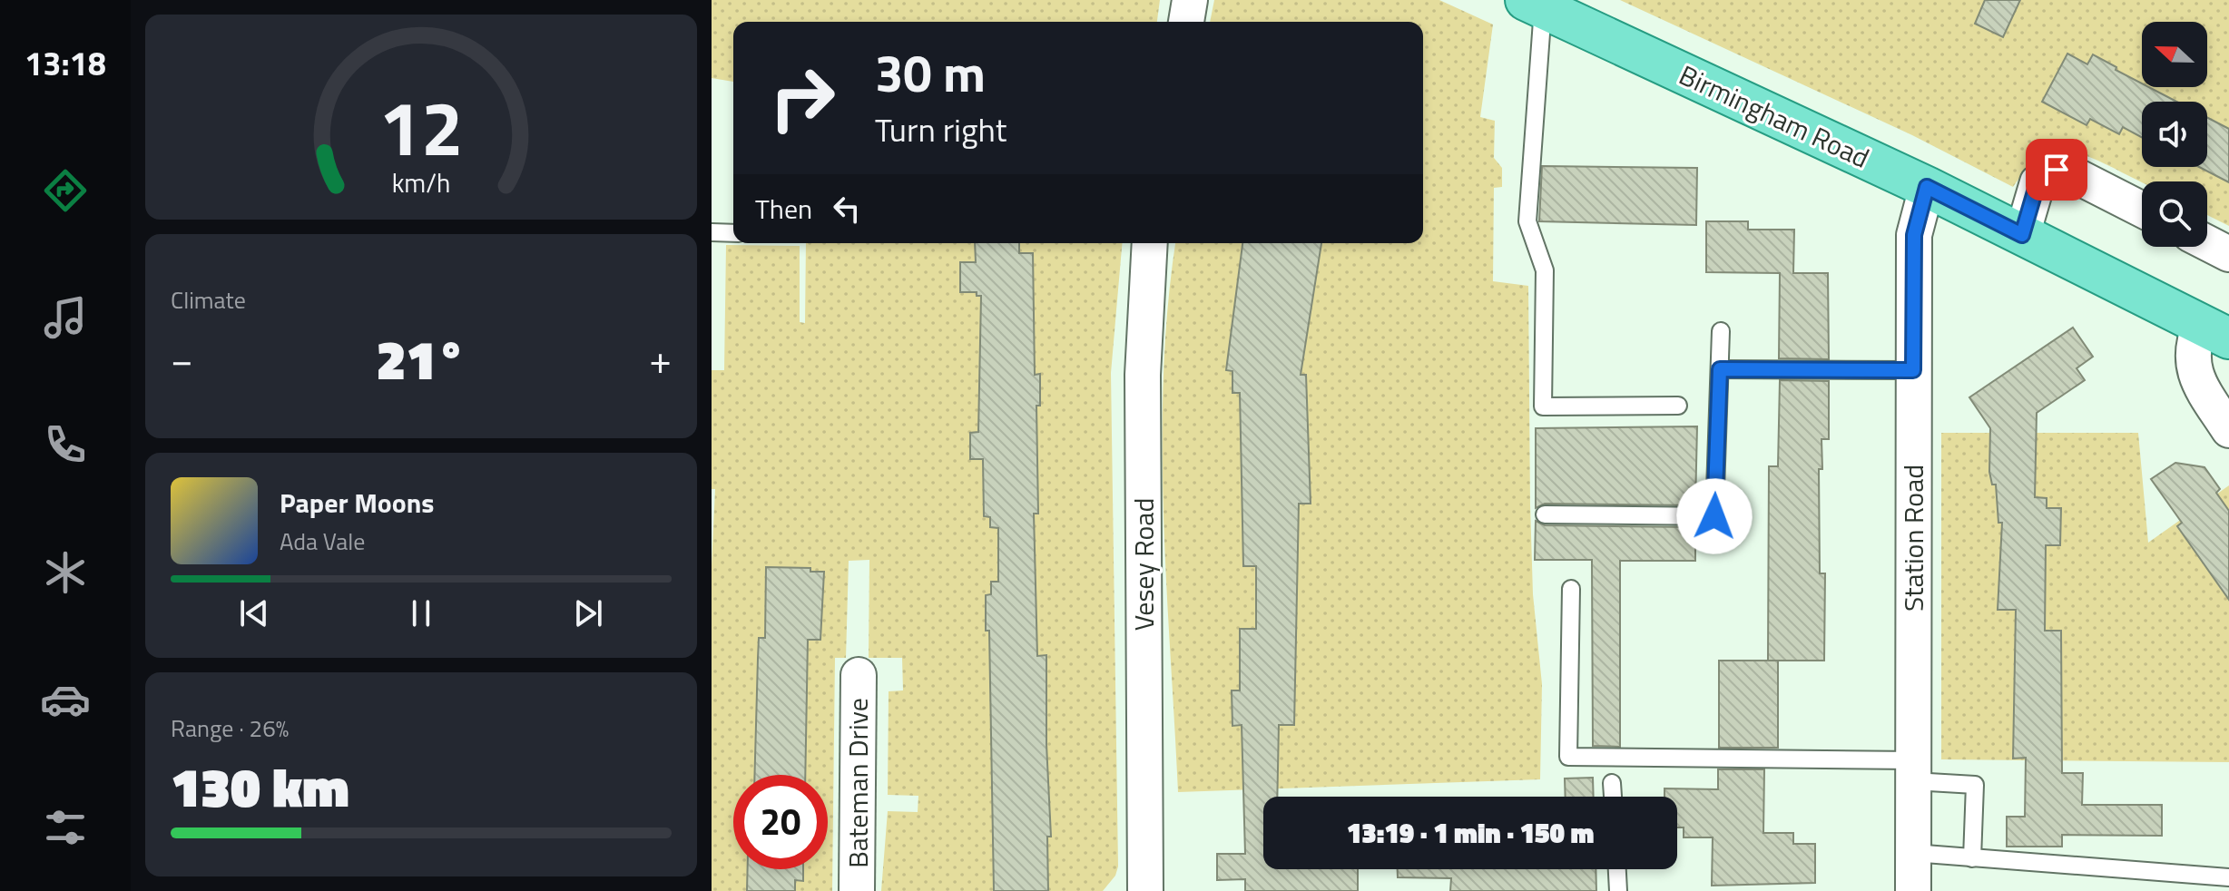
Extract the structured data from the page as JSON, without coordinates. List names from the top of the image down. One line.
{"streets":{"main road":["Birmingham Road"],"street":["Station Road","Vesey Road","Bateman Drive"]},"crossings":[["Birmingham Road","Station Road"]],"north":"left","page":{"tabs":"13:18","turn":["30 m","Turn right"],"then":"Then","tile":["Climate",["Range · 26%","130 km"]],"heat":["−","21°","+"],"song":["Paper Moons","Ada Vale"],"limit":"20","trip":"13:19 · 1 min · 150 m","gauge":["12","km/h"]}}
